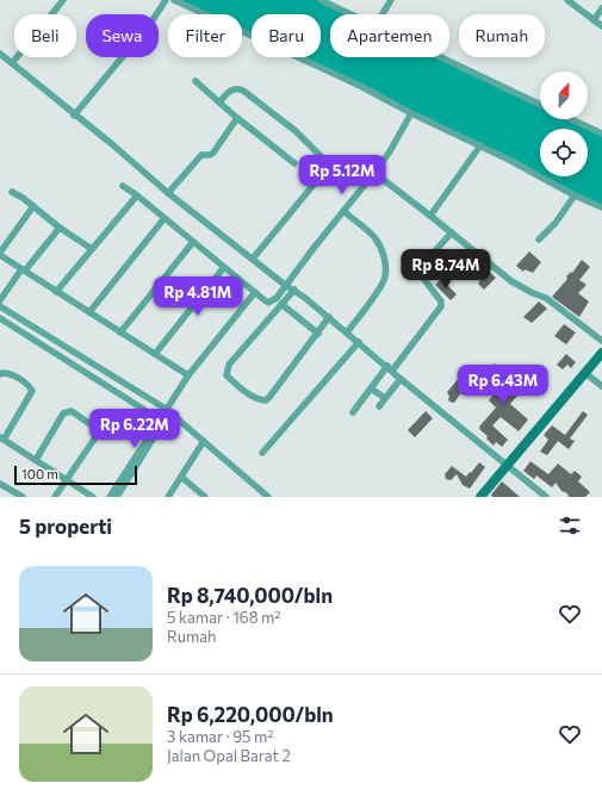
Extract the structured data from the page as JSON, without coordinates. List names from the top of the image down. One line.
{"scale_bar":"100 m","north":"top","page":{"chip":["Beli","Sewa","Filter","Baru","Apartemen","Rumah"],"price":["Rp 5.12M","Rp 8.74M","Rp 4.81M","Rp 6.43M","Rp 6.22M"],"scale":"100 m","heading":"5 properti","list":[{"name":"Rp 8,740,000/bln","note":"5 kamar · 168 m² · Rumah"},{"name":"Rp 6,220,000/bln","note":"3 kamar · 95 m² · Jalan Opal Barat 2"}]}}
